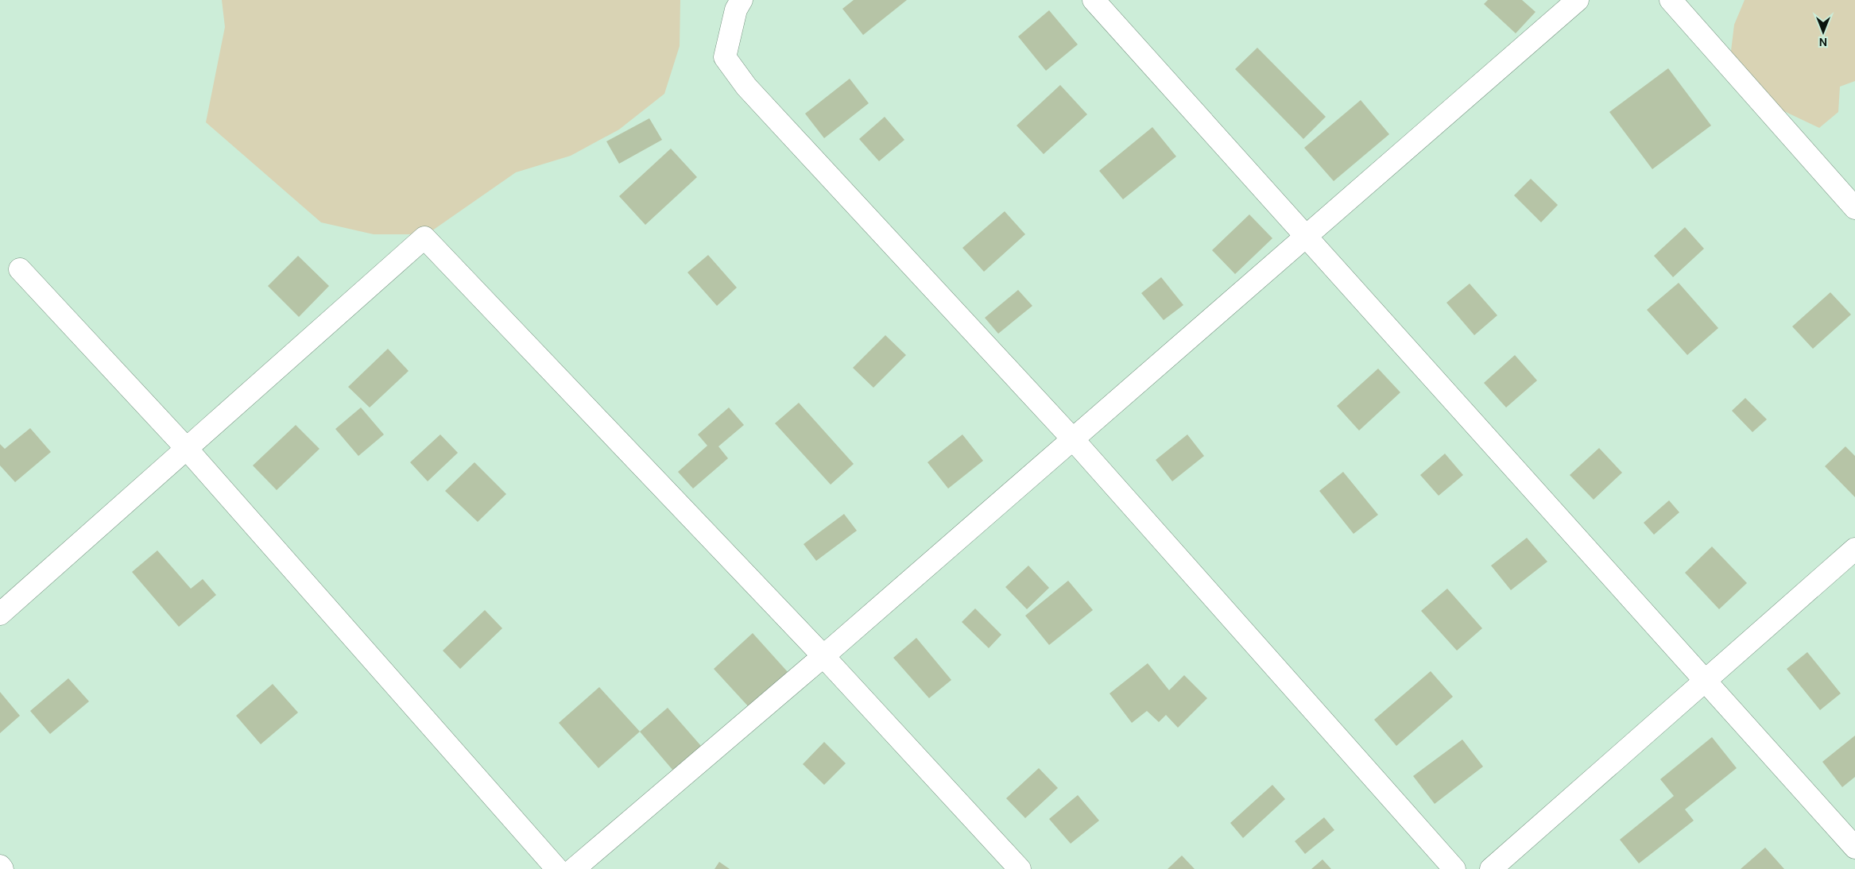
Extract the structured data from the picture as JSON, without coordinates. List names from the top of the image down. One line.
{"north":"bottom"}
